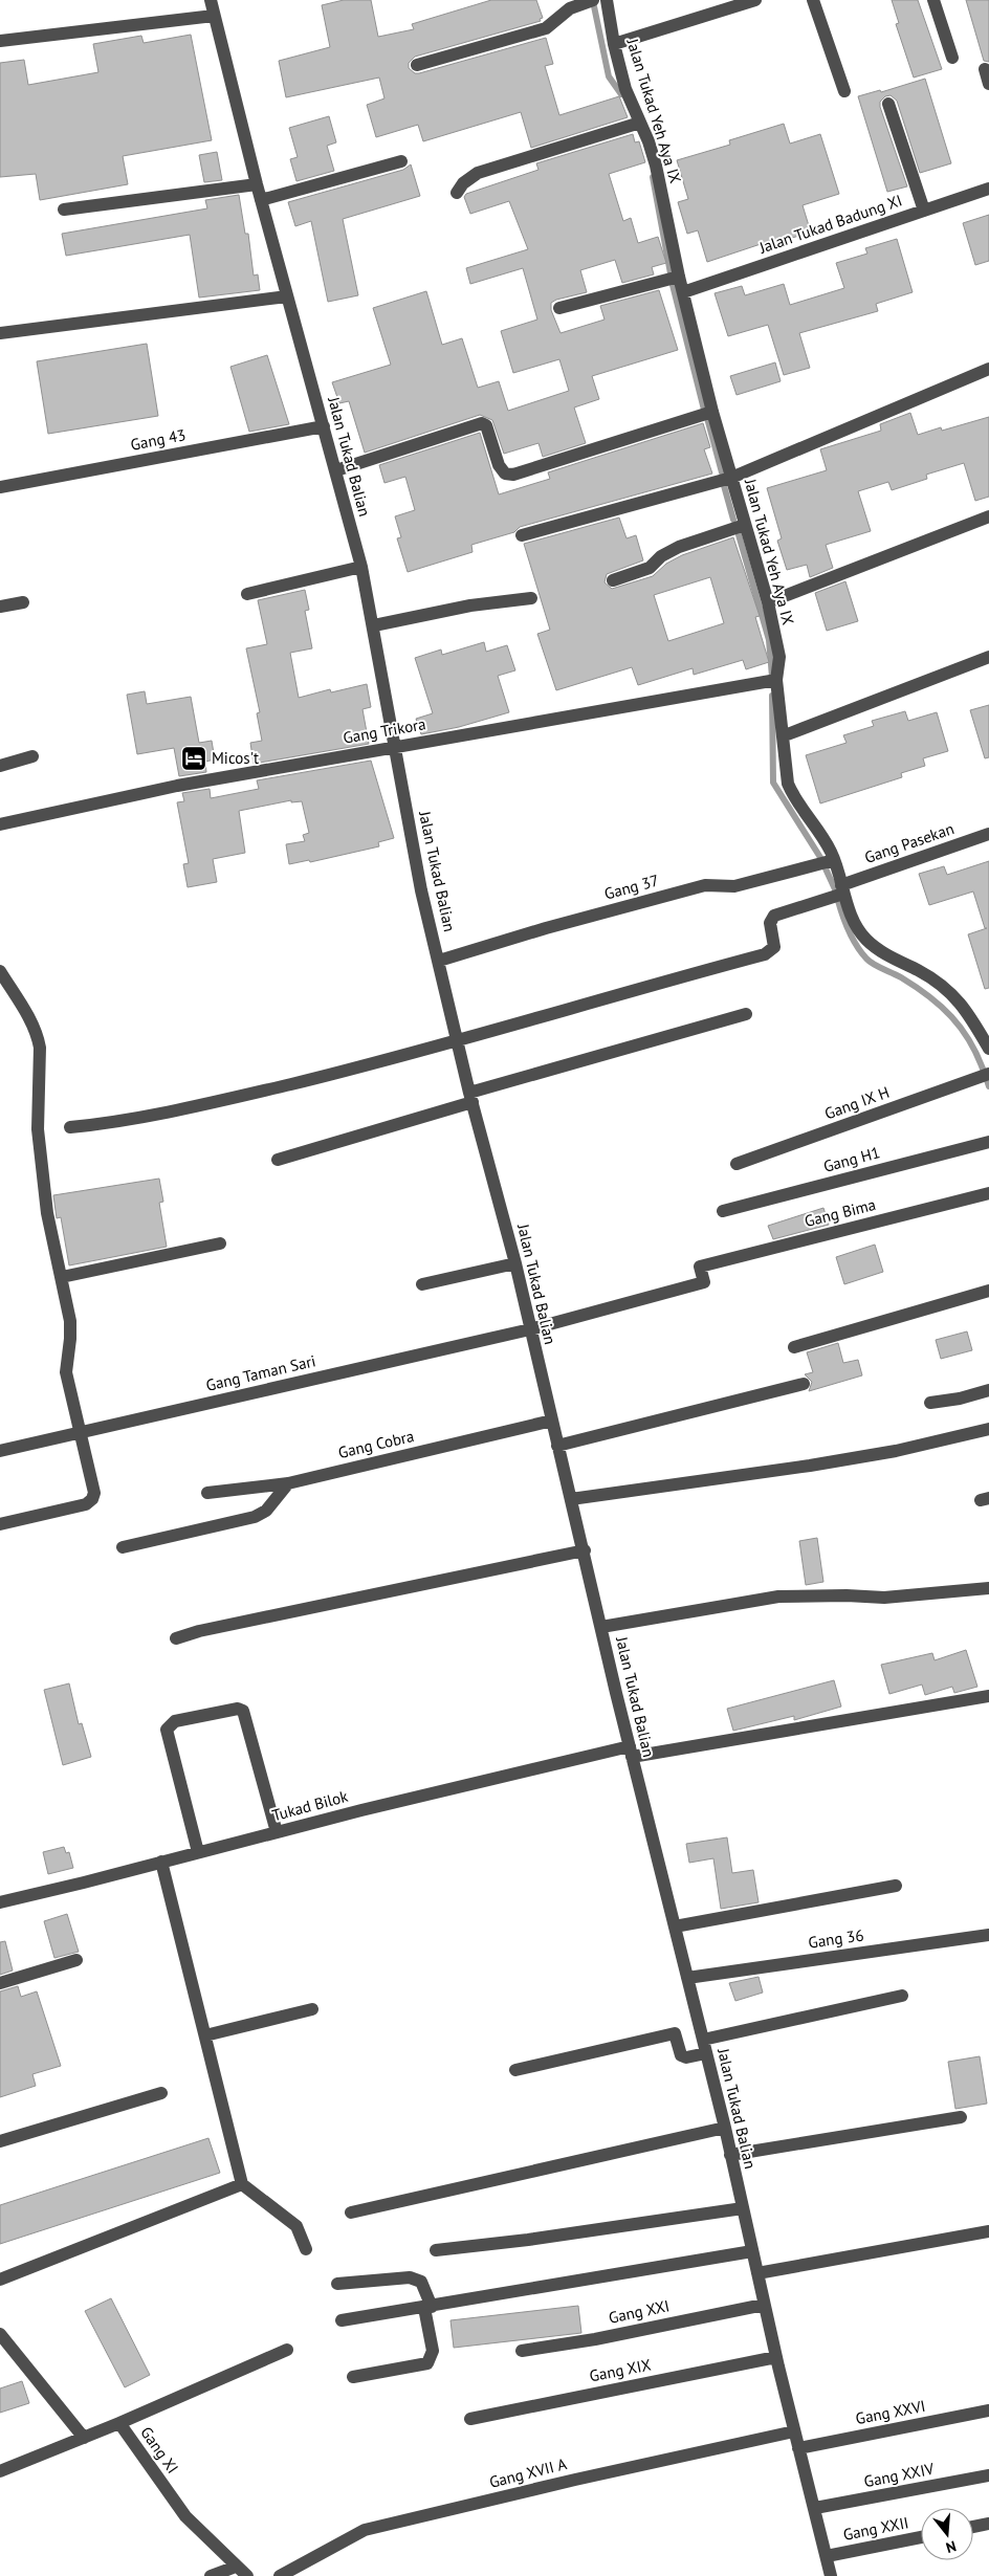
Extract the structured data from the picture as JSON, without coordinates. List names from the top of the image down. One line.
{"streets":{"street":["Jalan Tukad Yeh Aya IX","Jalan Tukad Badung XI","Gang 43","Jalan Tukad Balian","Gang Trikora","Gang Pasekan","Gang 37","Gang IX H","Gang H1","Gang Bima","Gang Taman Sari","Gang Cobra","Tukad Bilok","Gang 36","Gang XXI","Gang XIX","Gang XXVI","Gang XI","Gang XVII A","Gang XXIV","Gang XXII"]},"crossings":[["Jalan Tukad Yeh Aya IX","Jalan Tukad Badung XI"],["Jalan Tukad Yeh Aya IX","Gang Trikora"],["Jalan Tukad Yeh Aya IX","Gang Pasekan"],["Jalan Tukad Yeh Aya IX","Gang 37"],["Gang 43","Jalan Tukad Balian"],["Jalan Tukad Balian","Gang Trikora"],["Jalan Tukad Balian","Gang Pasekan"],["Jalan Tukad Balian","Gang 37"],["Jalan Tukad Balian","Gang Taman Sari"],["Jalan Tukad Balian","Gang Cobra"],["Jalan Tukad Balian","Tukad Bilok"],["Jalan Tukad Balian","Gang 36"],["Jalan Tukad Balian","Gang XXI"],["Jalan Tukad Balian","Gang XIX"],["Jalan Tukad Balian","Gang XXVI"],["Jalan Tukad Balian","Gang XVII A"],["Jalan Tukad Balian","Gang XXIV"],["Jalan Tukad Balian","Gang XXII"],["Gang Bima","Gang Taman Sari"]],"places":{"hotel":["Micos't"]},"north":"bottom"}
